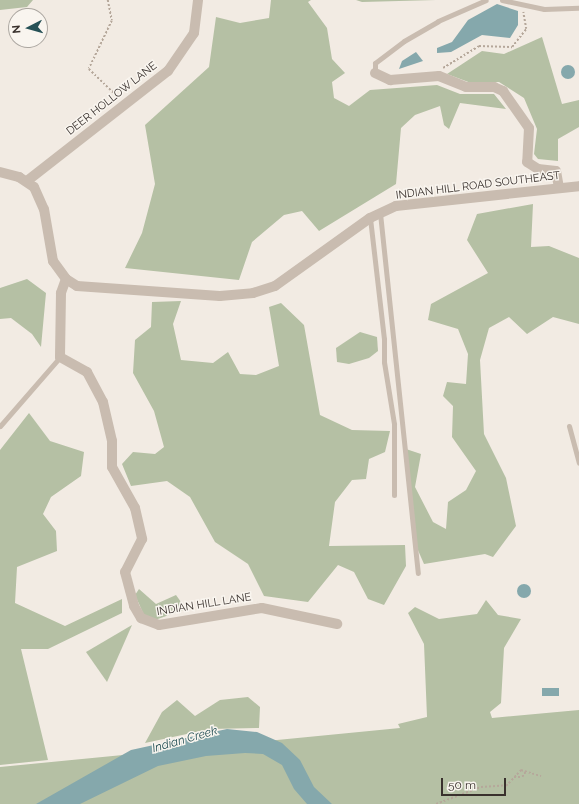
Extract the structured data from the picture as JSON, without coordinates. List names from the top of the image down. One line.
{"streets":{"street":["DEER HOLLOW LANE","INDIAN HILL ROAD SOUTHEAST","INDIAN HILL LANE"]},"water":["Indian Creek"],"scale_bar":"50 m","north":"left"}
